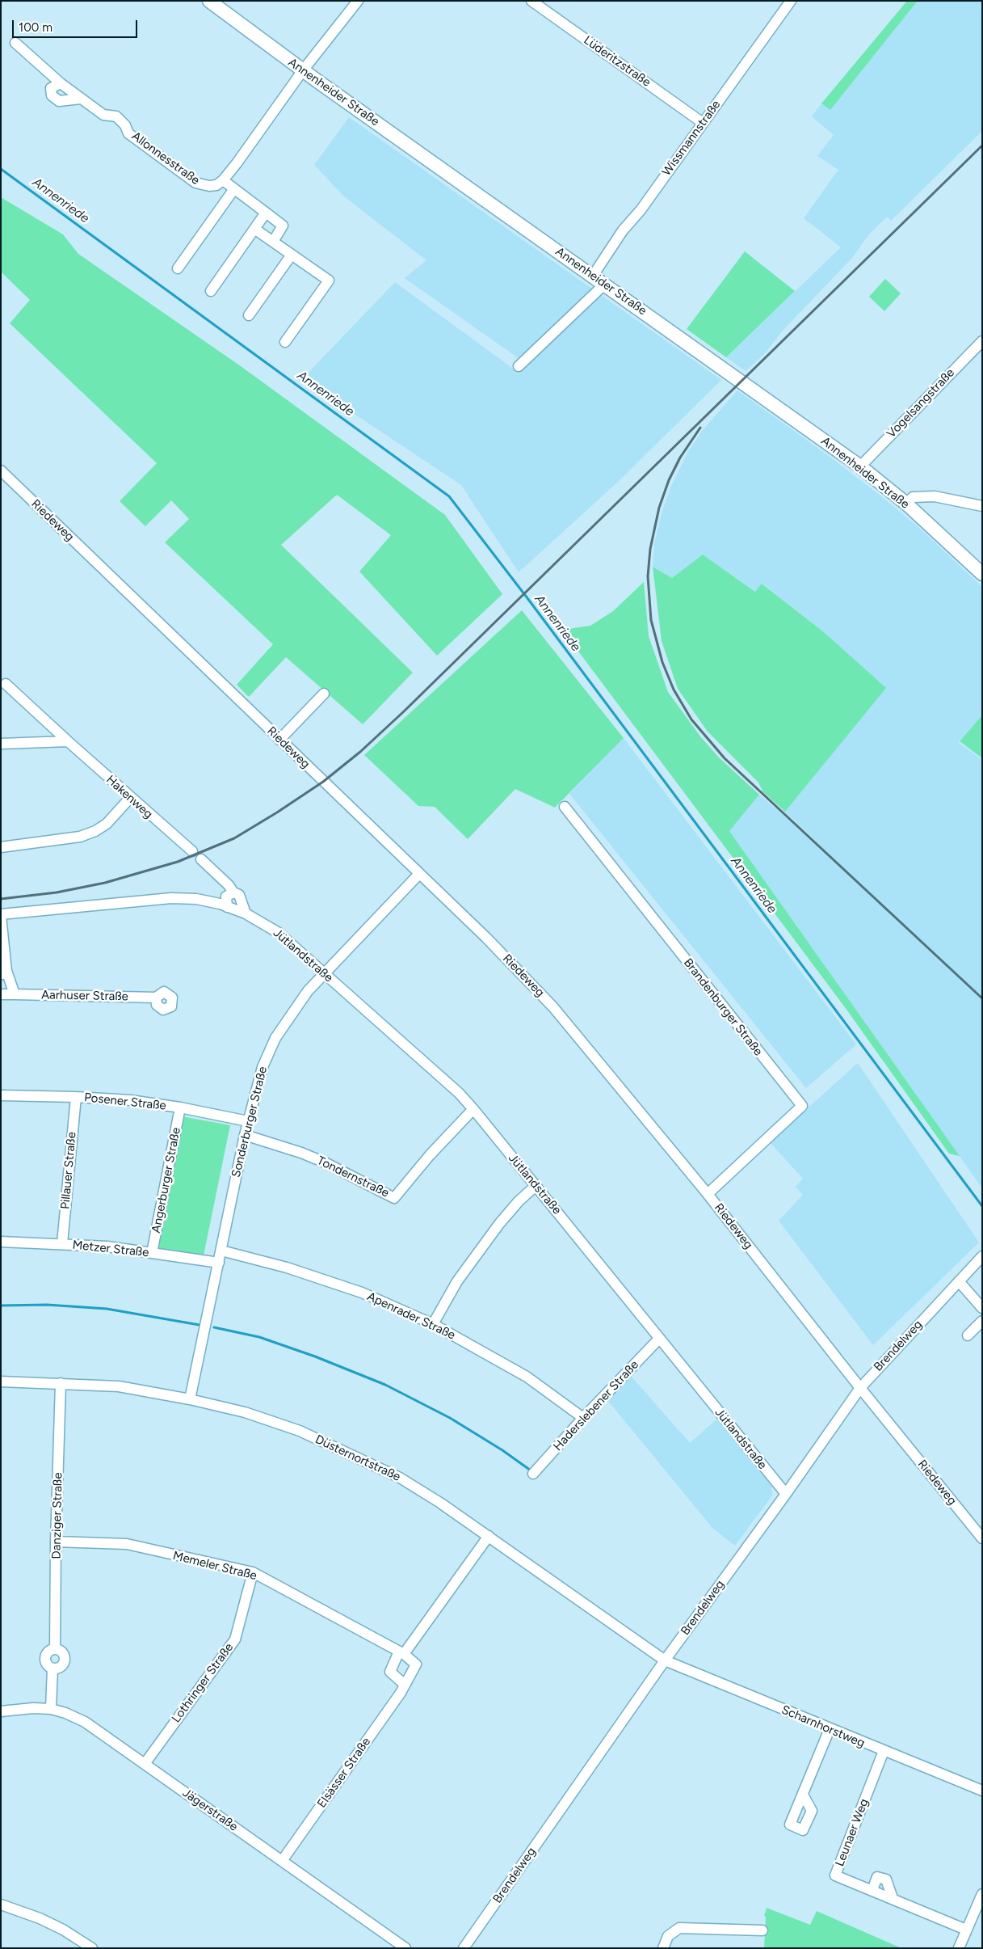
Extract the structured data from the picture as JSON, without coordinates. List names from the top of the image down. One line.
{"streets":{"street":["Lüderitzstraße","Annenheider Straße","Wissmannstraße","Allonnesstraße","Vogelsangstraße","Riedeweg","Hakenweg","Jütlandstraße","Aarhuser Straße","Brandenburger Straße","Posener Straße","Sonderburger Straße","Pillauer Straße","Tondernstraße","Angerburger Straße","Metzer Straße","Apenrader Straße","Brendelweg","Haderslebener Straße","Düsternortstraße","Danziger Straße","Memeler Straße","Lothringer Straße","Scharnhorstweg","Elsässer Straße","Jägerstraße","Leunaer Weg"]},"crossings":[["Lüderitzstraße","Wissmannstraße"],["Annenheider Straße","Wissmannstraße"],["Annenheider Straße","Vogelsangstraße"],["Riedeweg","Brandenburger Straße"],["Riedeweg","Sonderburger Straße"],["Riedeweg","Brendelweg"],["Jütlandstraße","Sonderburger Straße"],["Jütlandstraße","Tondernstraße"],["Jütlandstraße","Brendelweg"],["Jütlandstraße","Haderslebener Straße"],["Posener Straße","Sonderburger Straße"],["Posener Straße","Pillauer Straße"],["Posener Straße","Angerburger Straße"],["Sonderburger Straße","Tondernstraße"],["Sonderburger Straße","Metzer Straße"],["Sonderburger Straße","Apenrader Straße"],["Sonderburger Straße","Düsternortstraße"],["Pillauer Straße","Metzer Straße"],["Angerburger Straße","Metzer Straße"],["Apenrader Straße","Haderslebener Straße"],["Brendelweg","Düsternortstraße"],["Brendelweg","Scharnhorstweg"],["Düsternortstraße","Danziger Straße"],["Düsternortstraße","Scharnhorstweg"],["Danziger Straße","Memeler Straße"],["Memeler Straße","Lothringer Straße"],["Memeler Straße","Elsässer Straße"],["Lothringer Straße","Jägerstraße"],["Scharnhorstweg","Leunaer Weg"],["Elsässer Straße","Jägerstraße"]],"water":["Annenriede"],"scale_bar":"100 m"}
